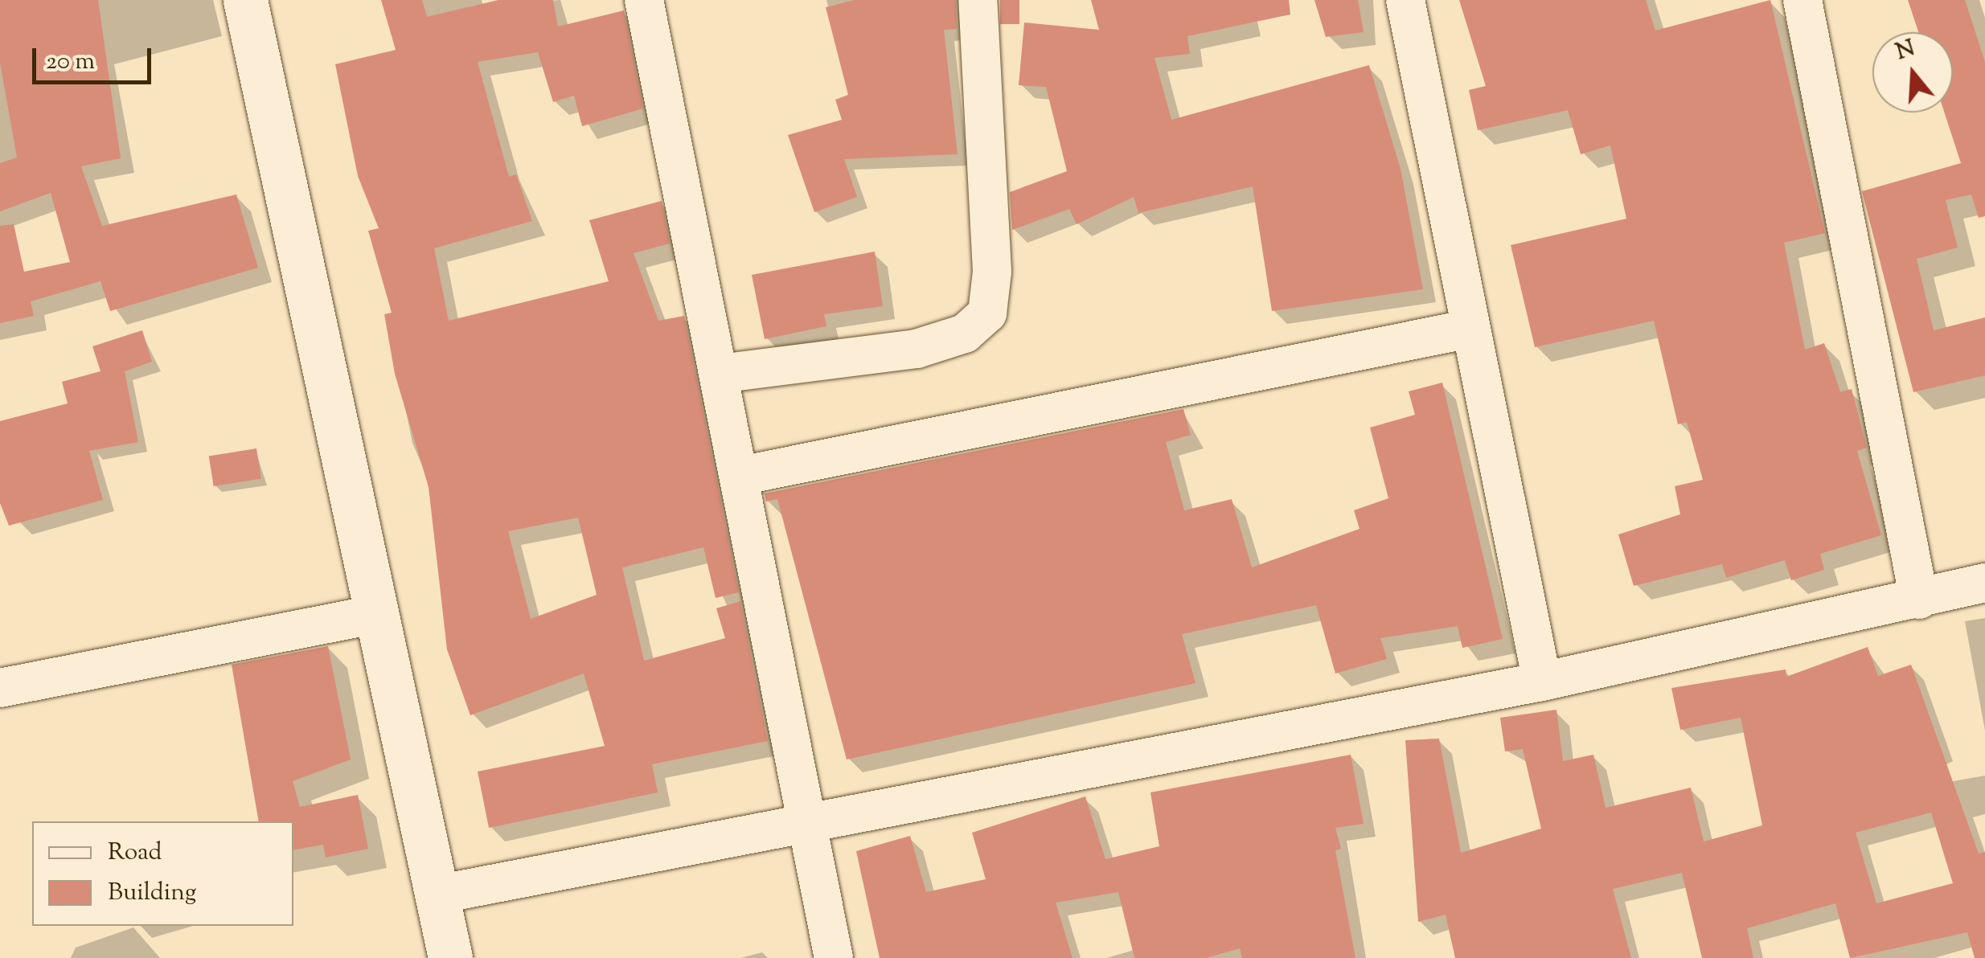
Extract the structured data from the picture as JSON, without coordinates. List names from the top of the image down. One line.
{"legend":["Road","Building"],"scale_bar":"20 m","north":"top"}
